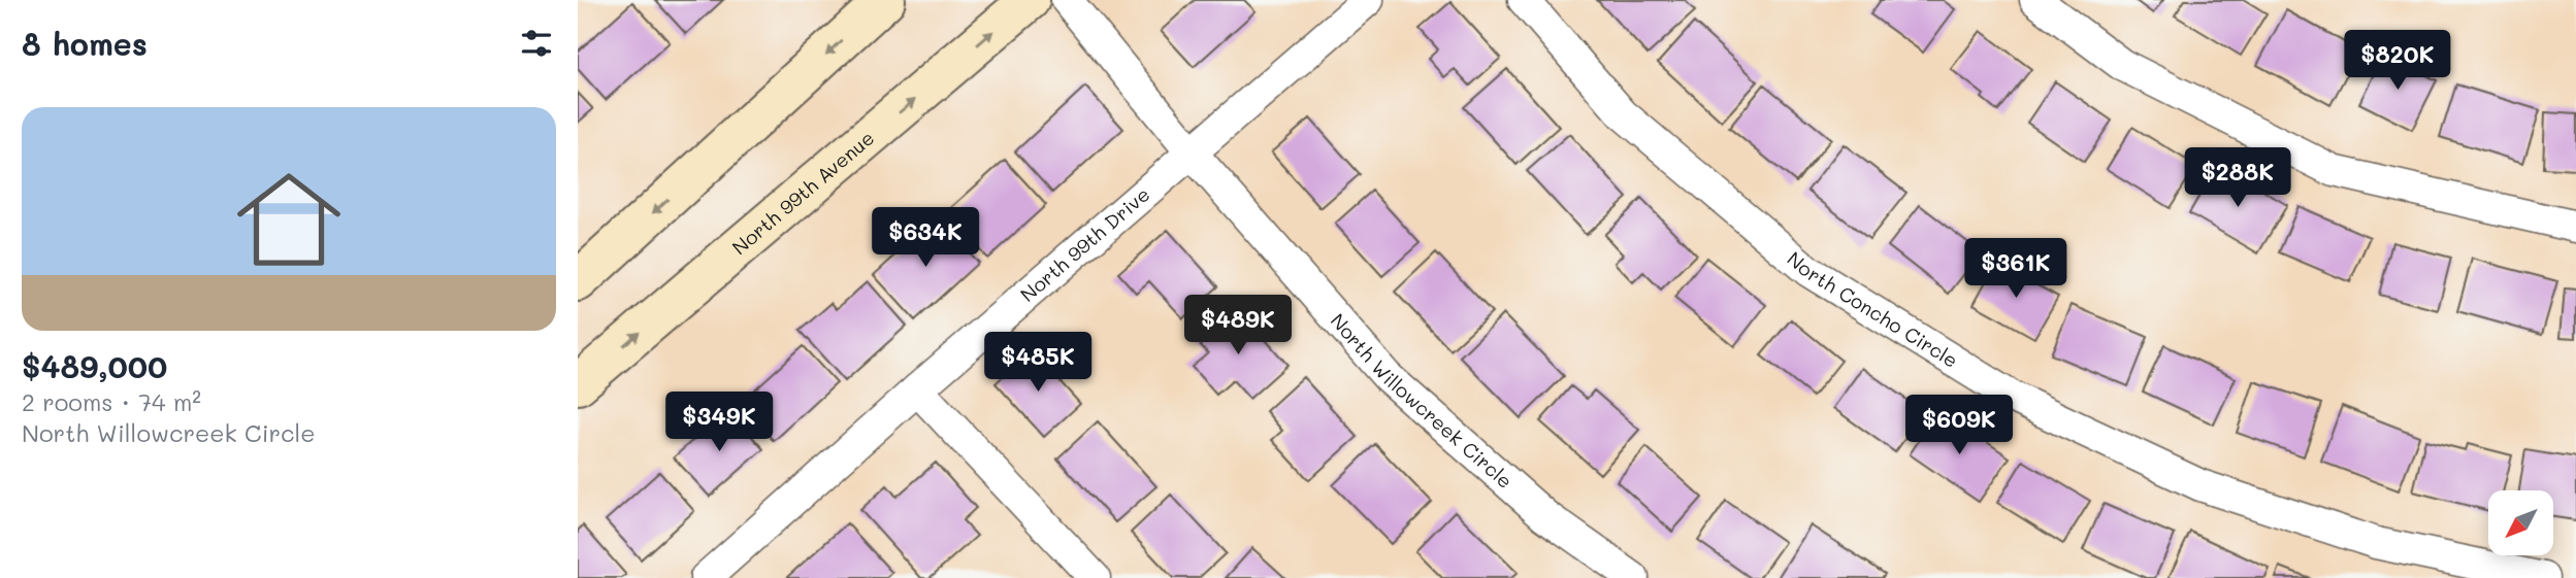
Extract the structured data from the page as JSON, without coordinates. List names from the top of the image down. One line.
{"streets":{"main road":["North 99th Avenue"],"street":["North 99th Drive","North Concho Circle","North Willowcreek Circle"]},"crossings":[["North 99th Drive","North Willowcreek Circle"]],"north":"bottom left","page":{"heading":"8 homes","price":["$820K","$288K","$634K","$361K","$489K","$485K","$349K","$609K"],"list":[{"name":"$489,000","note":"2 rooms · 74 m² · North Willowcreek Circle"}]}}
